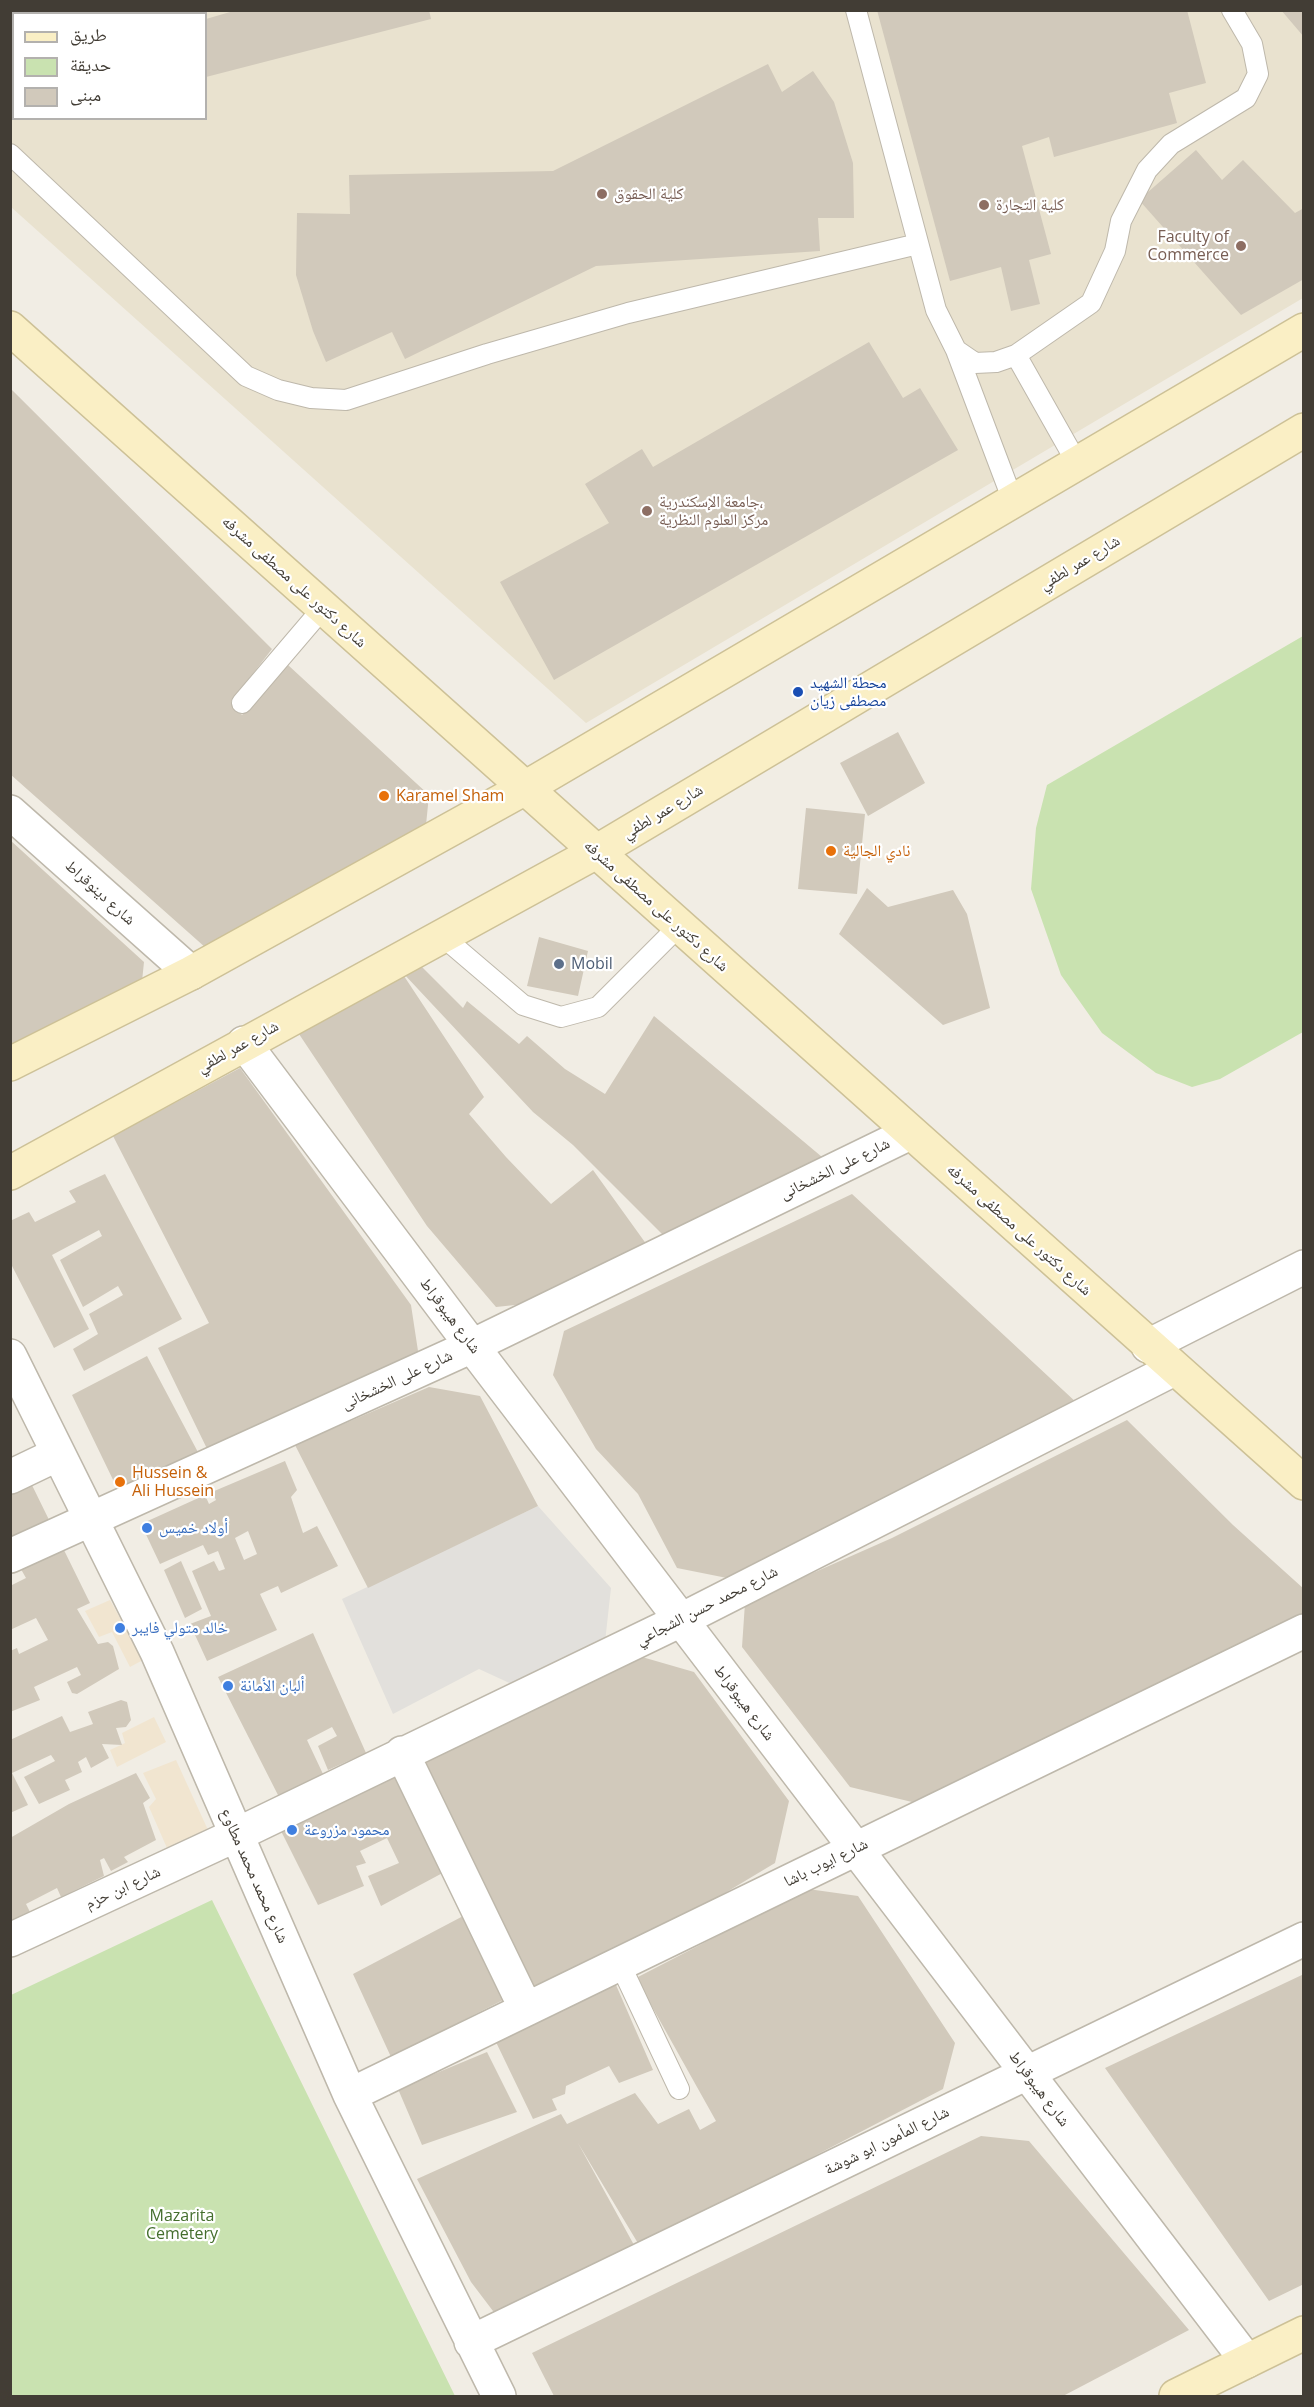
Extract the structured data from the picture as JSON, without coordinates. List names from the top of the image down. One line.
{"streets":{"main road":["شارع عمر لطفي","شارع دكتور على مصطفى مشرفه"],"street":["شارع دينوقراط","شارع على الخشخانى","شارع هيبوقراط","شارع محمد حسن الشجاعي","شارع ايوب باشا","شارع محمد محمد مطاوع","شارع ابن حزم","شارع المأمون ابو شوشة"]},"crossings":[["شارع عمر لطفي","شارع دكتور على مصطفى مشرفه"],["شارع عمر لطفي","شارع هيبوقراط"],["شارع دكتور على مصطفى مشرفه","شارع على الخشخانى"],["شارع دكتور على مصطفى مشرفه","شارع محمد حسن الشجاعي"],["شارع على الخشخانى","شارع هيبوقراط"],["شارع على الخشخانى","شارع محمد محمد مطاوع"],["شارع هيبوقراط","شارع محمد حسن الشجاعي"],["شارع هيبوقراط","شارع ايوب باشا"],["شارع هيبوقراط","شارع المأمون ابو شوشة"],["شارع محمد حسن الشجاعي","شارع محمد محمد مطاوع"],["شارع محمد حسن الشجاعي","شارع ابن حزم"],["شارع ايوب باشا","شارع محمد محمد مطاوع"],["شارع محمد محمد مطاوع","شارع ابن حزم"],["شارع محمد محمد مطاوع","شارع المأمون ابو شوشة"]],"parks":["Mazarita Cemetery"],"places":["كلية الحقوق","كلية التجارة","Faculty of Commerce","جامعة الإسكندرية، مركز العلوم النظرية","محطة الشهيد مصطفى زيان","Karamel Sham","نادي الجالية","Mobil","Hussein & Ali Hussein","أولاد خميس","خالد متولي فايبر","ألبان الأمانة","محمود مزروعة"],"legend":["طريق","حديقة","مبنى"]}
